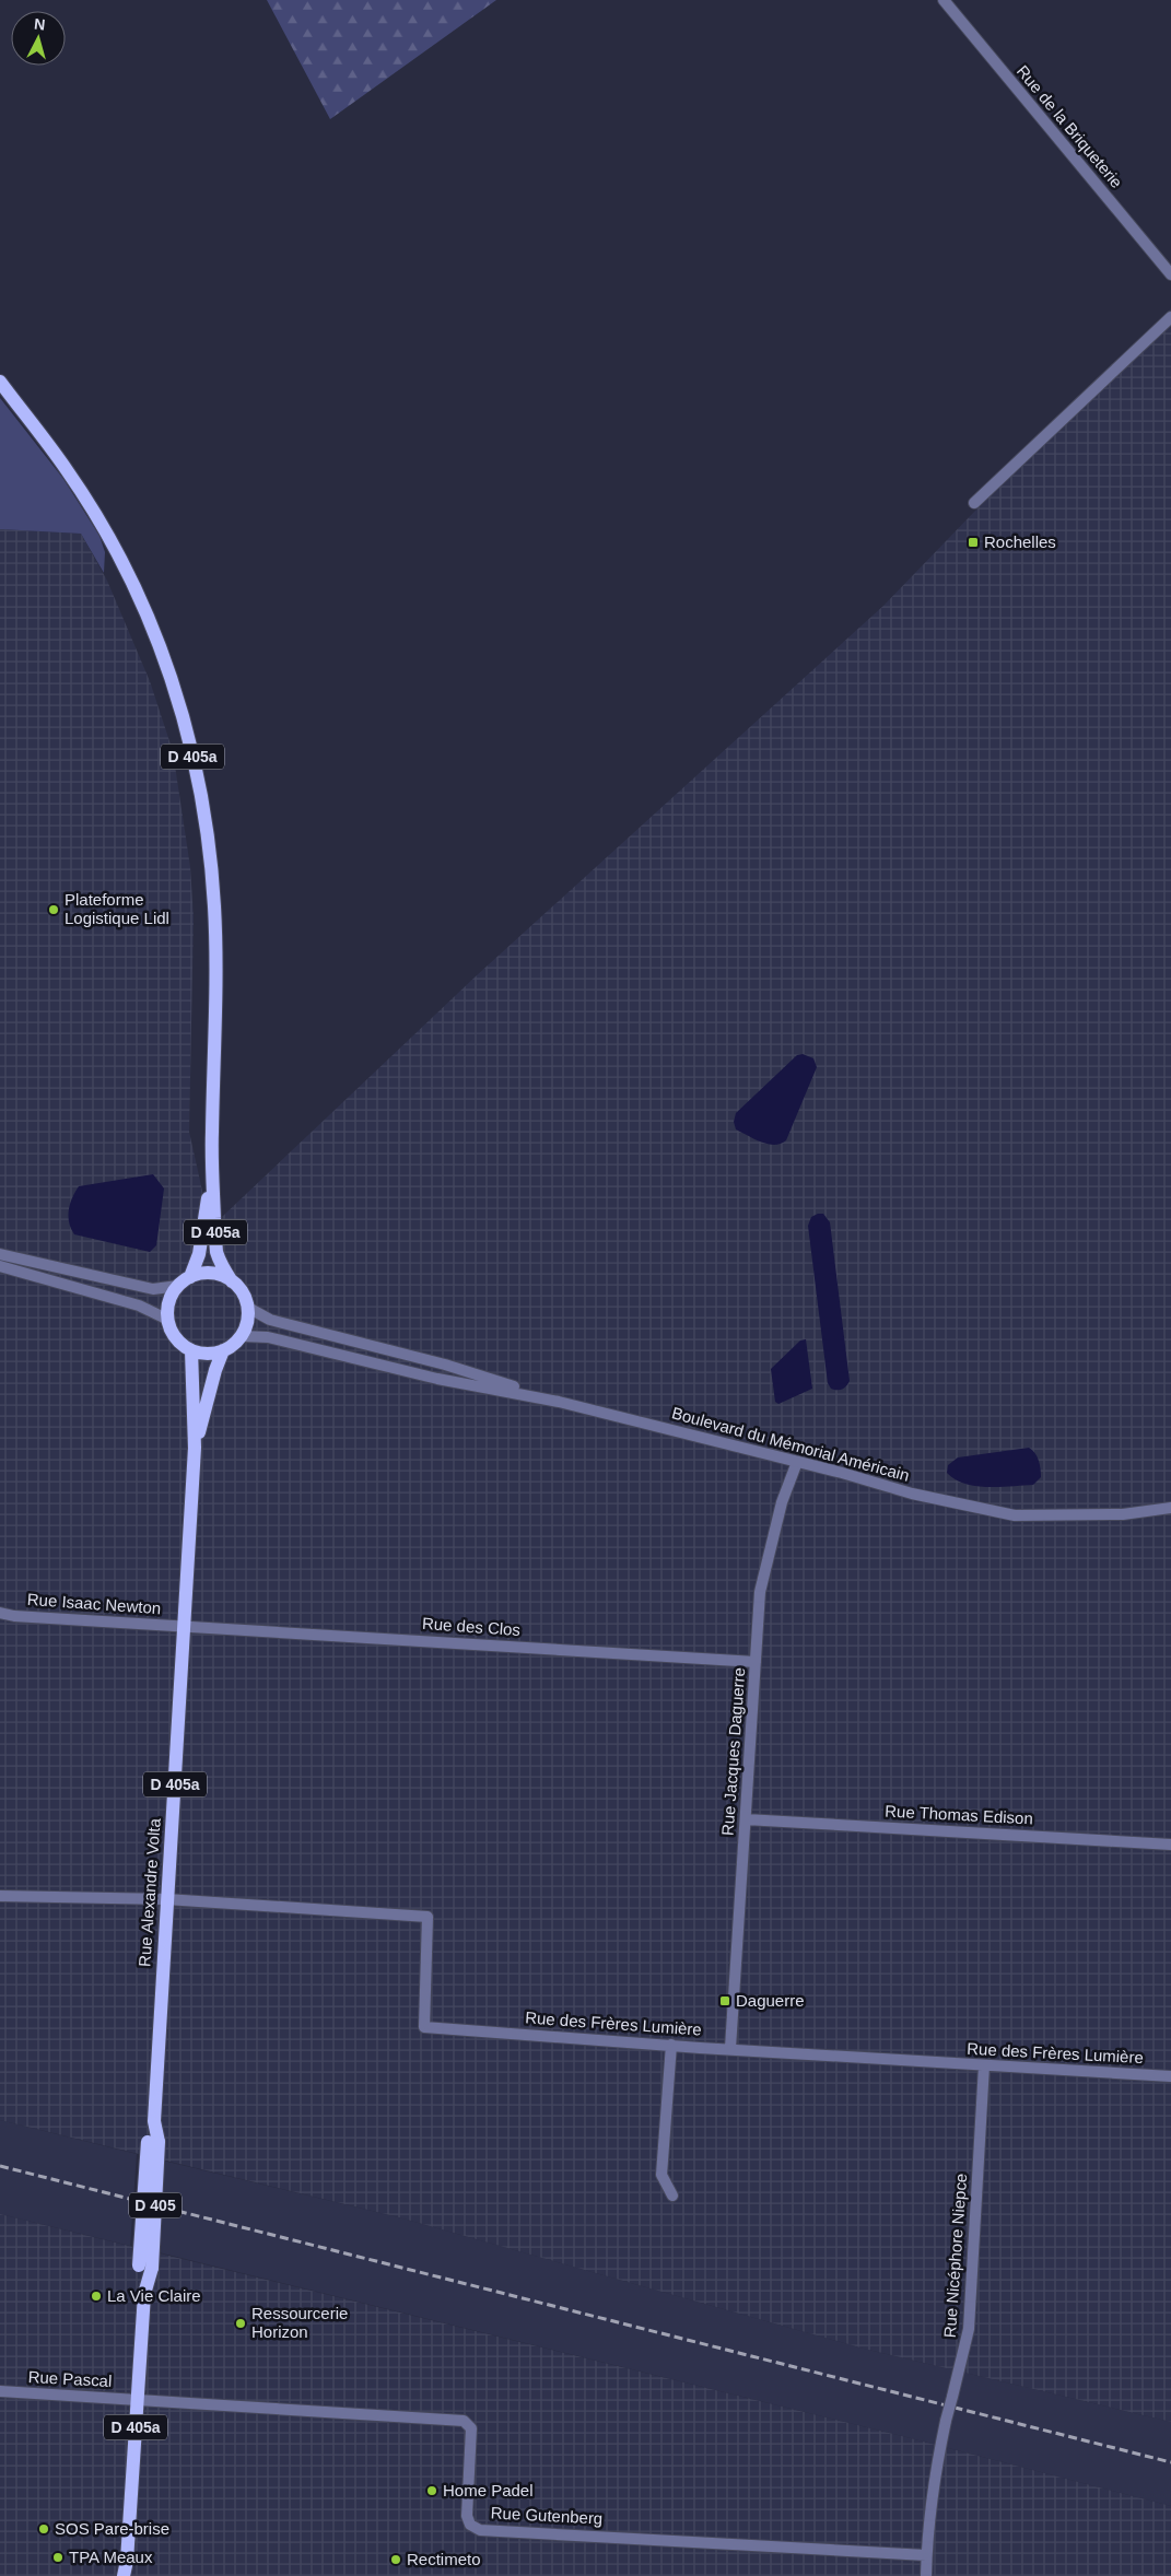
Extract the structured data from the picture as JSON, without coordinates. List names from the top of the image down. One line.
{"streets":{"main road":["D 405a","Rue Alexandre Volta","D 405"],"street":["Rue de la Briqueterie","Boulevard du Mémorial Américain","Rue Isaac Newton","Rue des Clos","Rue Jacques Daguerre","Rue Thomas Edison","Rue des Frères Lumière","Rue Nicéphore Niepce","Rue Pascal","Rue Gutenberg"]},"crossings":[["D 405a","Rue Alexandre Volta"],["D 405a","D 405"],["D 405a","Rue Pascal"],["D 405a","Rue Gutenberg"],["Boulevard du Mémorial Américain","Rue Jacques Daguerre"],["Rue Isaac Newton","Rue des Clos"],["Rue Isaac Newton","Rue Alexandre Volta"],["Rue des Clos","Rue Jacques Daguerre"],["Rue des Clos","Rue Alexandre Volta"],["Rue Jacques Daguerre","Rue Thomas Edison"],["Rue Jacques Daguerre","Rue des Frères Lumière"],["Rue Alexandre Volta","Rue des Frères Lumière"],["Rue Alexandre Volta","D 405"],["Rue des Frères Lumière","Rue Nicéphore Niepce"],["Rue Nicéphore Niepce","Rue Gutenberg"],["Rue Pascal","Rue Gutenberg"]],"places":{"transit":["Rochelles","Daguerre"],"other":["Plateforme Logistique Lidl","La Vie Claire","Ressourcerie Horizon","Home Padel","SOS Pare-brise","TPA Meaux","Rectimeto"]},"north":"top"}
